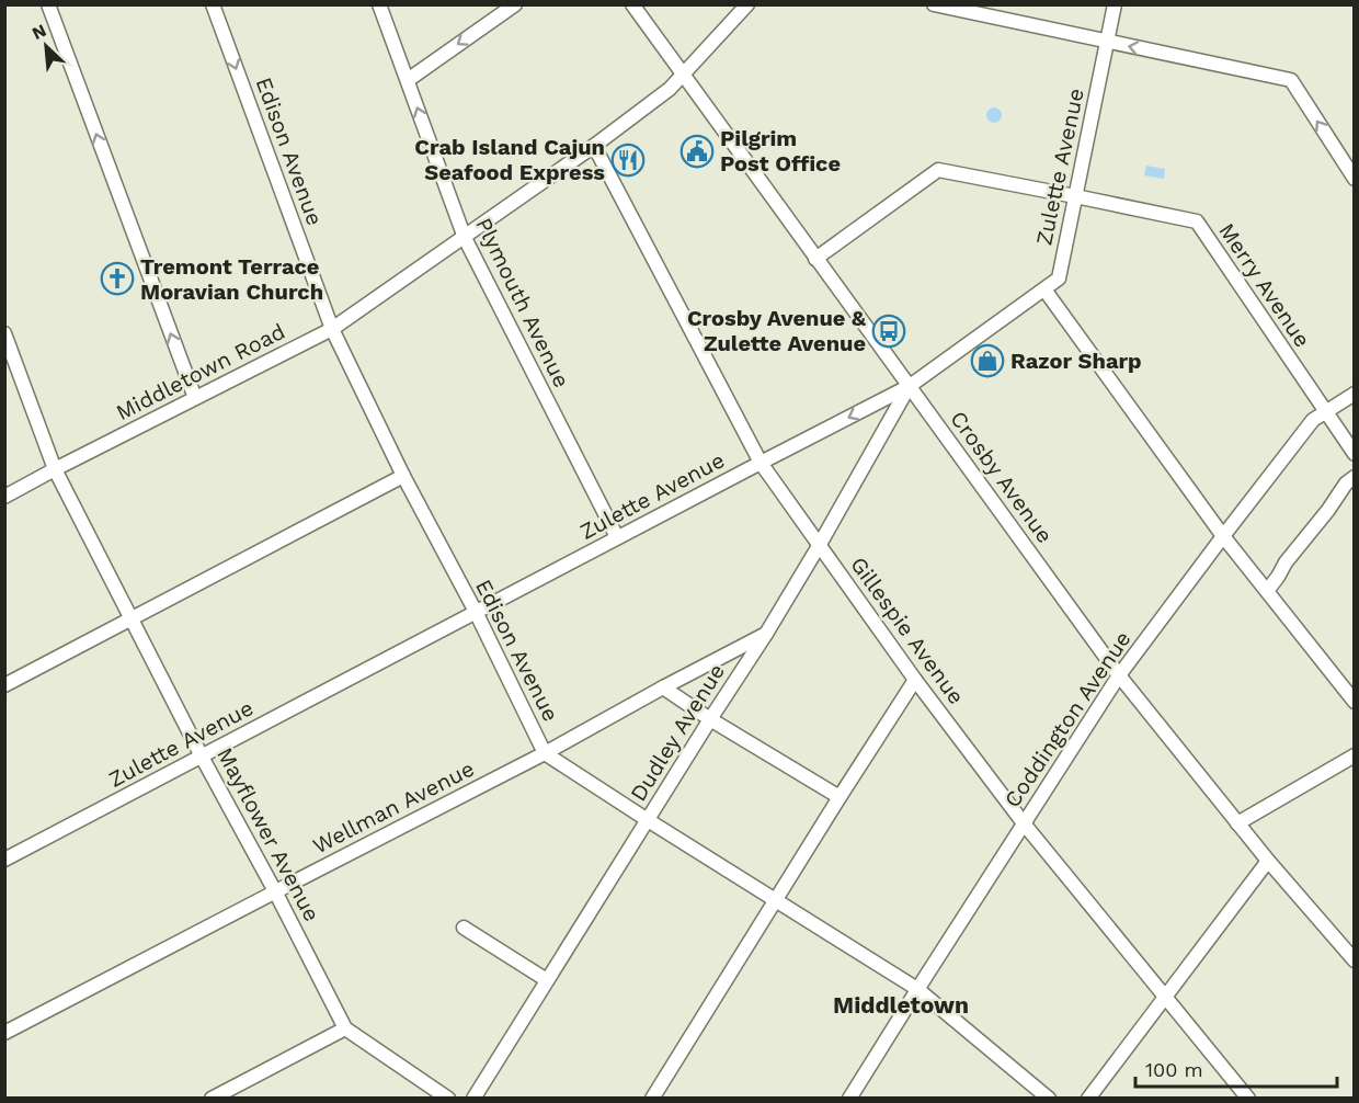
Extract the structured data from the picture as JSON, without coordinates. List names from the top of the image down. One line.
{"streets":{"street":["Edison Avenue","Zulette Avenue","Merry Avenue","Plymouth Avenue","Middletown Road","Crosby Avenue","Gillespie Avenue","Coddington Avenue","Dudley Avenue","Wellman Avenue","Mayflower Avenue"]},"crossings":[["Edison Avenue","Zulette Avenue"],["Edison Avenue","Middletown Road"],["Edison Avenue","Coddington Avenue"],["Edison Avenue","Dudley Avenue"],["Edison Avenue","Wellman Avenue"],["Zulette Avenue","Merry Avenue"],["Zulette Avenue","Plymouth Avenue"],["Zulette Avenue","Crosby Avenue"],["Zulette Avenue","Gillespie Avenue"],["Zulette Avenue","Dudley Avenue"],["Zulette Avenue","Mayflower Avenue"],["Merry Avenue","Crosby Avenue"],["Merry Avenue","Coddington Avenue"],["Plymouth Avenue","Middletown Road"],["Middletown Road","Crosby Avenue"],["Middletown Road","Gillespie Avenue"],["Middletown Road","Mayflower Avenue"],["Crosby Avenue","Coddington Avenue"],["Crosby Avenue","Dudley Avenue"],["Gillespie Avenue","Coddington Avenue"],["Gillespie Avenue","Dudley Avenue"],["Dudley Avenue","Wellman Avenue"],["Wellman Avenue","Mayflower Avenue"]],"districts":["Middletown"],"places":{"public building":["Pilgrim Post Office"],"restaurant":["Crab Island Cajun Seafood Express"],"church":["Tremont Terrace Moravian Church"],"bus stop":["Crosby Avenue & Zulette Avenue"],"shop":["Razor Sharp"]},"scale_bar":"100 m","north":"top left"}
